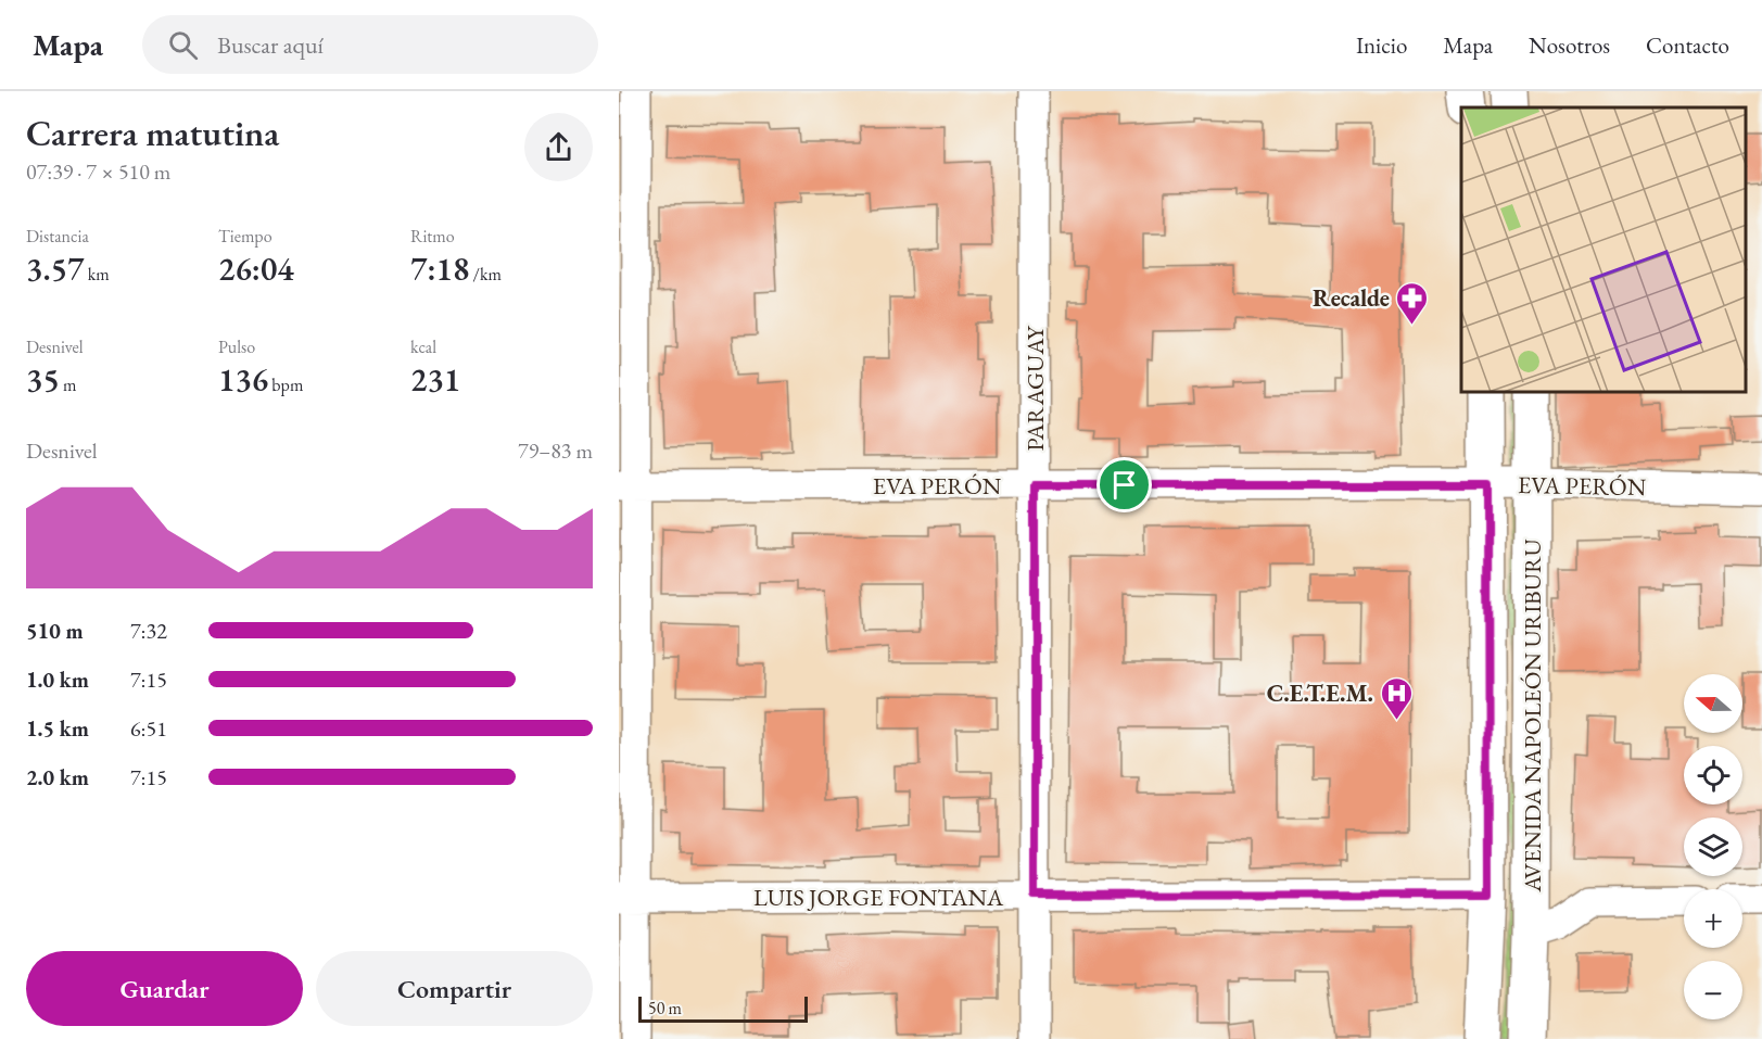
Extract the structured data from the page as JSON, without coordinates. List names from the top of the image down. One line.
{"streets":{"main road":["AVENIDA NAPOLEÓN URIBURU"],"street":["PARAGUAY","EVA PERÓN","LUIS JORGE FONTANA"]},"crossings":[["PARAGUAY","EVA PERÓN"],["PARAGUAY","LUIS JORGE FONTANA"],["EVA PERÓN","AVENIDA NAPOLEÓN URIBURU"],["AVENIDA NAPOLEÓN URIBURU","LUIS JORGE FONTANA"]],"places":{"pharmacy":["Recalde"],"hospital":["C.E.T.E.M."]},"scale_bar":"50 m","north":"left","page":{"header":"Mapa","search":"Buscar aquí","nav":["Inicio","Mapa","Nosotros","Contacto"],"heading":["Carrera matutina","07:39 · 7 × 510 m"],"stats":[["Distancia","3.57 km"],["Tiempo","26:04"],["Ritmo","7:18 /km"],["Desnivel","35 m"],["Pulso","136 bpm"],["kcal","231"]],"chart":["Desnivel","79–83 m"],"list":[{"name":"510 m","note":"7:32"},{"name":"1.0 km","note":"7:15"},{"name":"1.5 km","note":"6:51"},{"name":"2.0 km","note":"7:15"}],"map_buttons":["+","−"],"buttons":["Guardar","Compartir"],"scale":"50 m"}}
